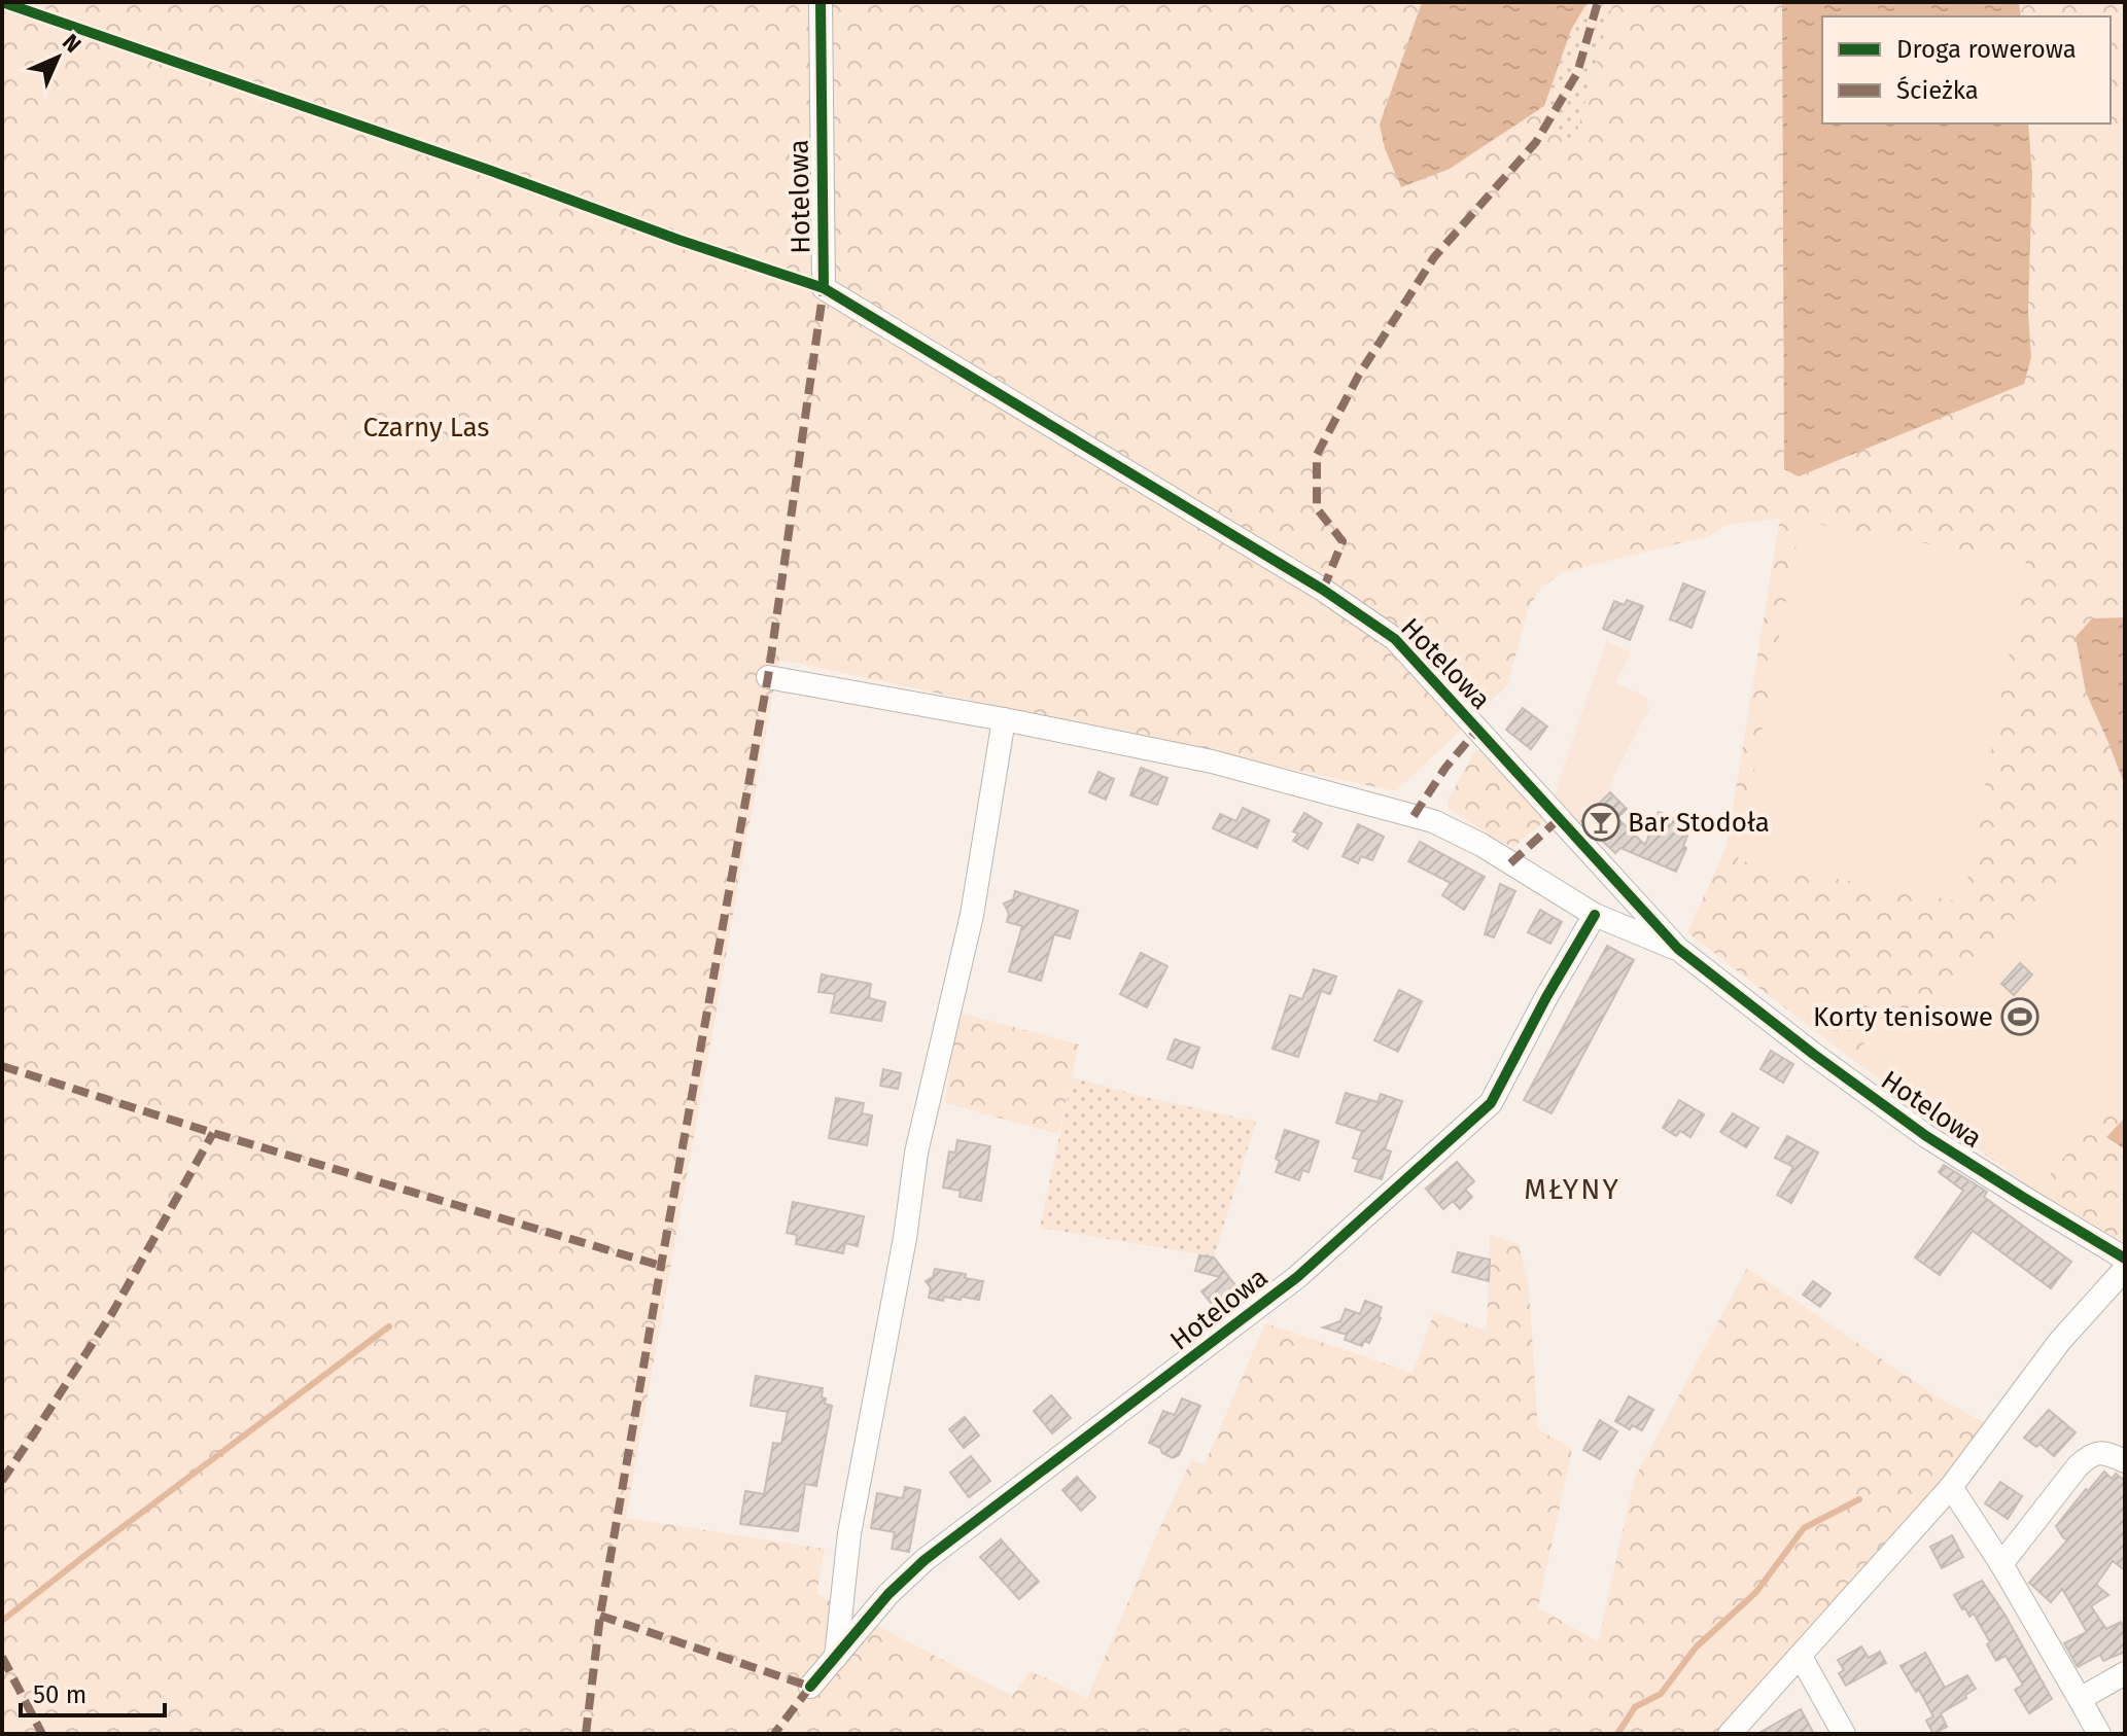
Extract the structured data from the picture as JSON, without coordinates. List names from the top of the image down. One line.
{"streets":{"street":["Hotelowa"]},"districts":["MŁYNY"],"parks":["Czarny Las"],"places":{"bar":["Bar Stodoła"],"sports":["Korty tenisowe"]},"legend":["Droga rowerowa","Ścieżka"],"scale_bar":"50 m","north":"top right"}
